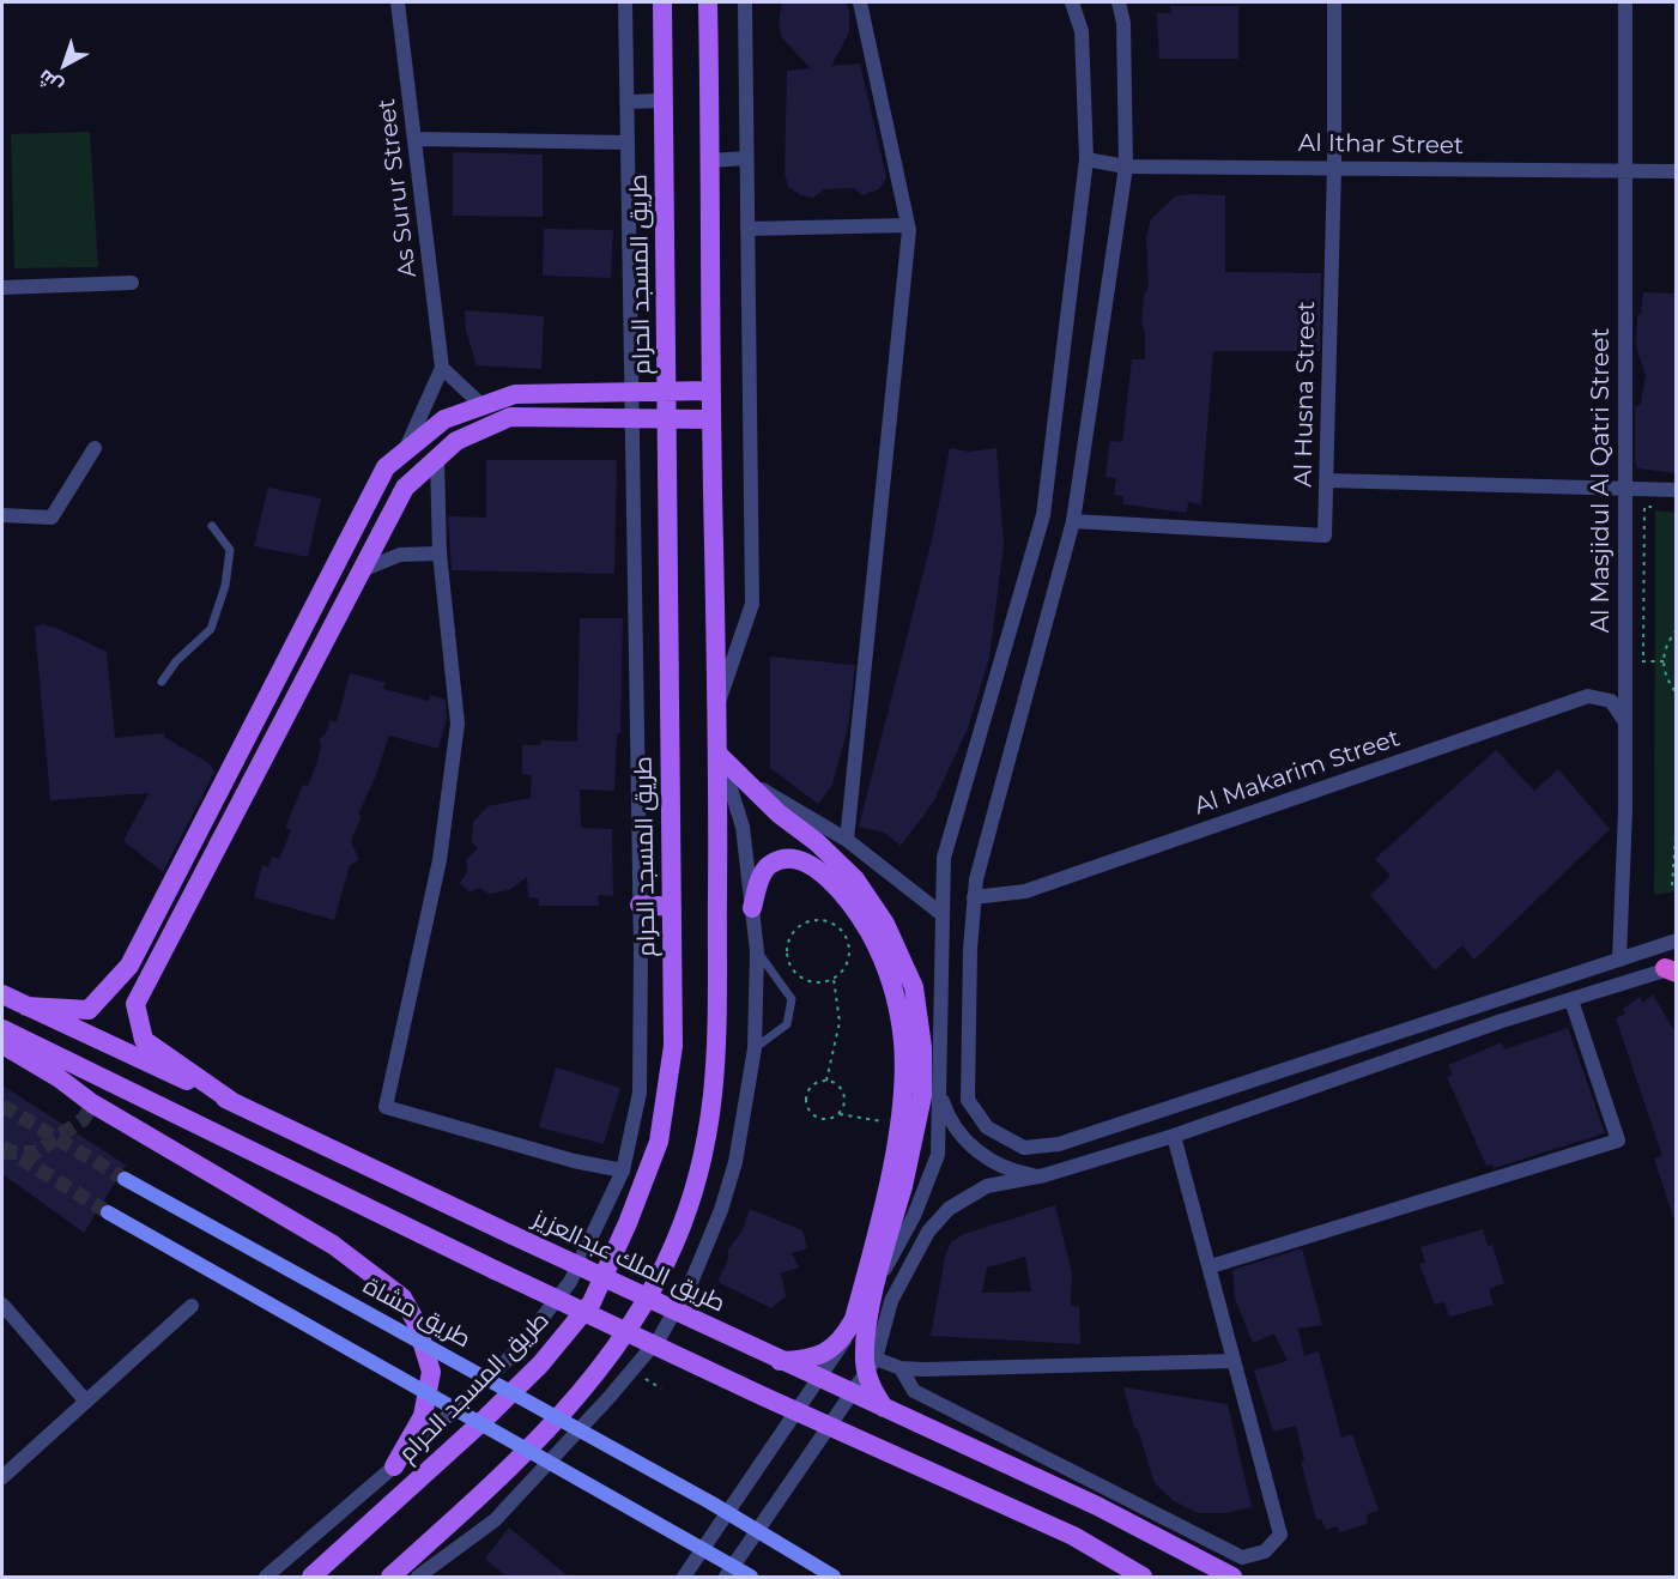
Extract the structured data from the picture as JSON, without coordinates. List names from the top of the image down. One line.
{"streets":{"main road":["طريق المسجد الحرام","طريق الملك عبدالعزيز","طريق مشاة"],"street":["Al Ithar Street","As Surur Street","Al Husna Street","Al Masjidul Al Qatri Street","Al Makarim Street"]},"crossings":[["Al Ithar Street","Al Husna Street"],["Al Ithar Street","Al Masjidul Al Qatri Street"],["Al Masjidul Al Qatri Street","Al Makarim Street"]],"north":"bottom left"}
